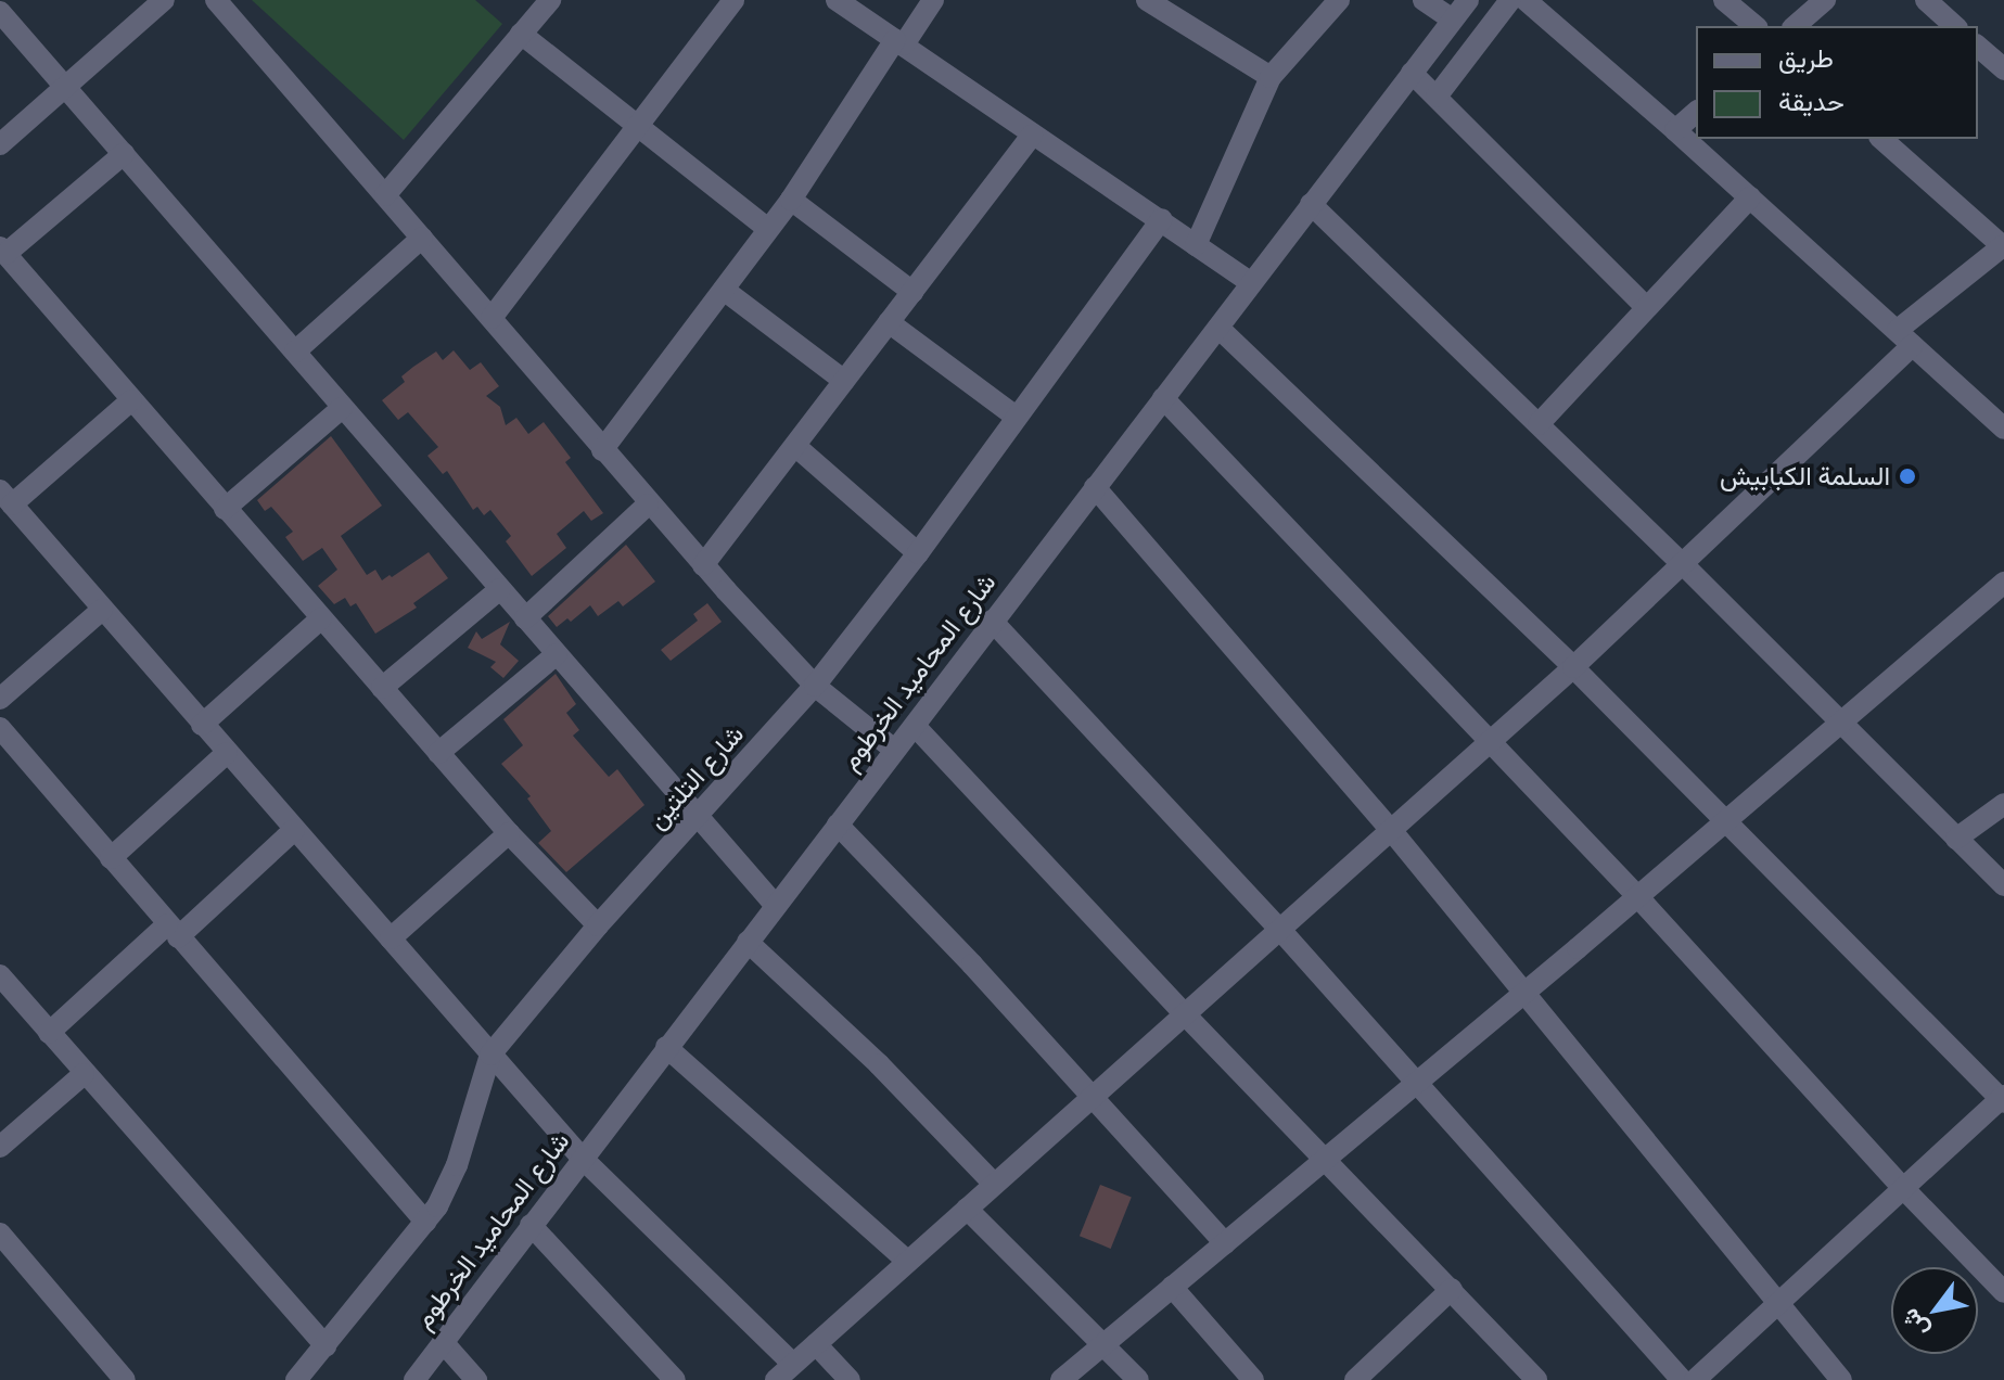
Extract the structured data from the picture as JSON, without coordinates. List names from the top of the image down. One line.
{"streets":{"street":["شارع المحاميد الخرطوم","شارع التلتين"]},"places":["السلمة الكبابيش"],"legend":["طريق","حديقة"],"north":"bottom left"}
